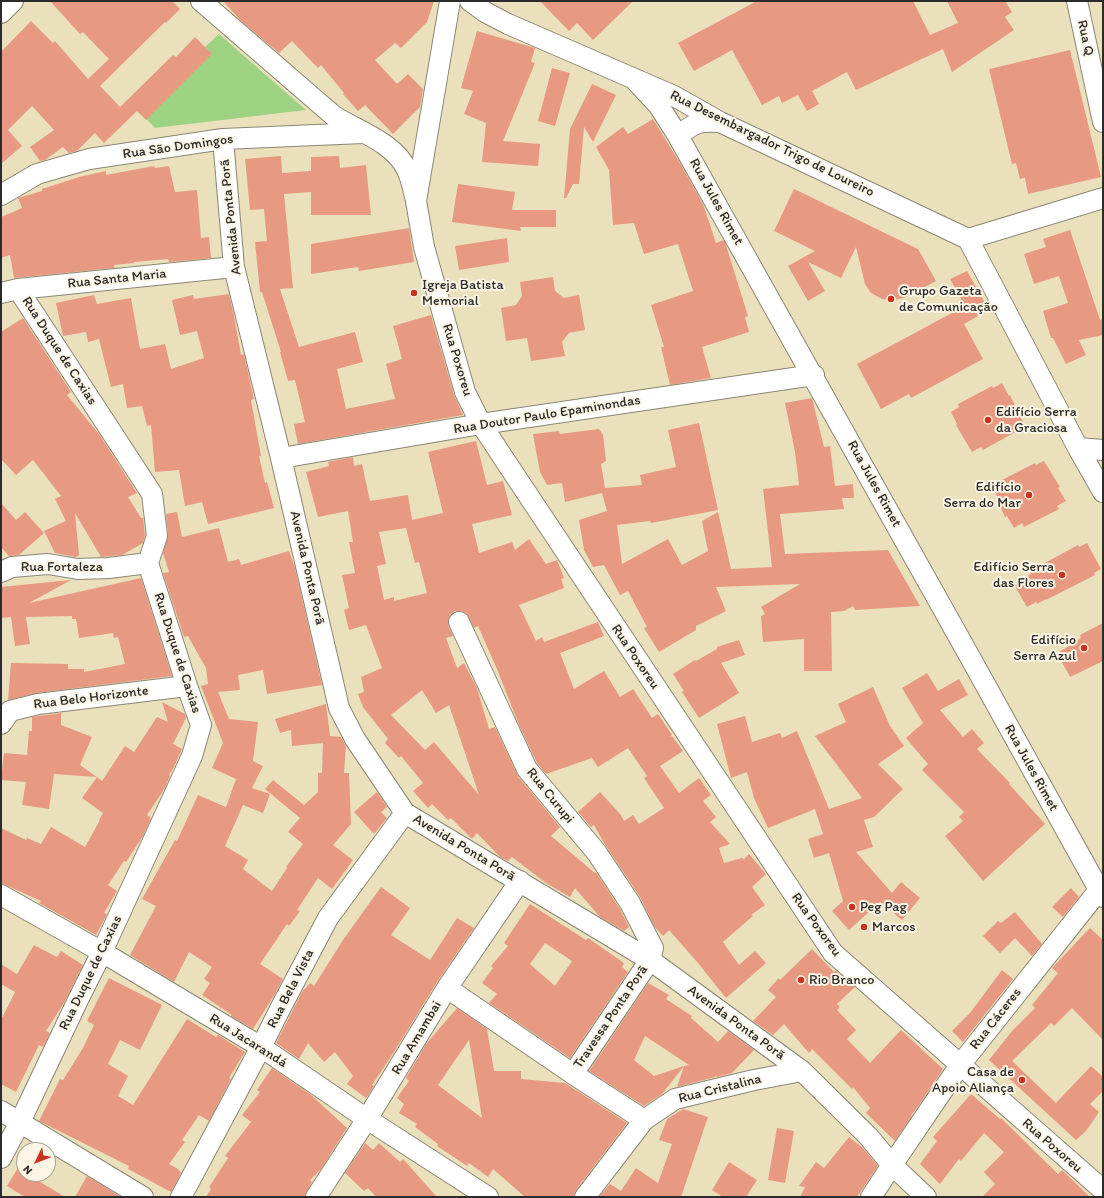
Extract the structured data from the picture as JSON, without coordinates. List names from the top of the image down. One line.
{"streets":{"street":["Rua Q","Rua Desembargador Trigo de Loureiro","Rua São Domingos","Rua Jules Rimet","Avenida Ponta Porã","Rua Santa Maria","Rua Duque de Caxias","Rua Poxoreu","Rua Doutor Paulo Epaminondas","Rua Fortaleza","Rua Belo Horizonte","Rua Curupi","Rua Bela Vista","Travessa Ponta Porã","Rua Cáceres","Rua Amambai","Rua Jacarandá","Rua Cristalina"]},"crossings":[["Rua Desembargador Trigo de Loureiro","Rua Jules Rimet"],["Rua São Domingos","Avenida Ponta Porã"],["Rua Jules Rimet","Rua Doutor Paulo Epaminondas"],["Rua Jules Rimet","Rua Cáceres"],["Avenida Ponta Porã","Rua Santa Maria"],["Avenida Ponta Porã","Rua Doutor Paulo Epaminondas"],["Avenida Ponta Porã","Rua Curupi"],["Avenida Ponta Porã","Rua Bela Vista"],["Avenida Ponta Porã","Travessa Ponta Porã"],["Avenida Ponta Porã","Rua Cáceres"],["Avenida Ponta Porã","Rua Amambai"],["Avenida Ponta Porã","Rua Cristalina"],["Rua Santa Maria","Rua Duque de Caxias"],["Rua Duque de Caxias","Rua Fortaleza"],["Rua Duque de Caxias","Rua Belo Horizonte"],["Rua Duque de Caxias","Rua Jacarandá"],["Rua Poxoreu","Rua Doutor Paulo Epaminondas"],["Rua Poxoreu","Rua Cáceres"],["Rua Curupi","Travessa Ponta Porã"],["Rua Bela Vista","Rua Jacarandá"],["Rua Amambai","Rua Jacarandá"]],"places":["Igreja Batista Memorial","Grupo Gazeta de Comunicação","Edifício Serra da Graciosa","Edifício Serra do Mar","Edifício Serra das Flores","Edifício Serra Azul","Peg Pag","Marcos","Rio Branco","Casa de Apoio Aliança"],"north":"bottom left"}
